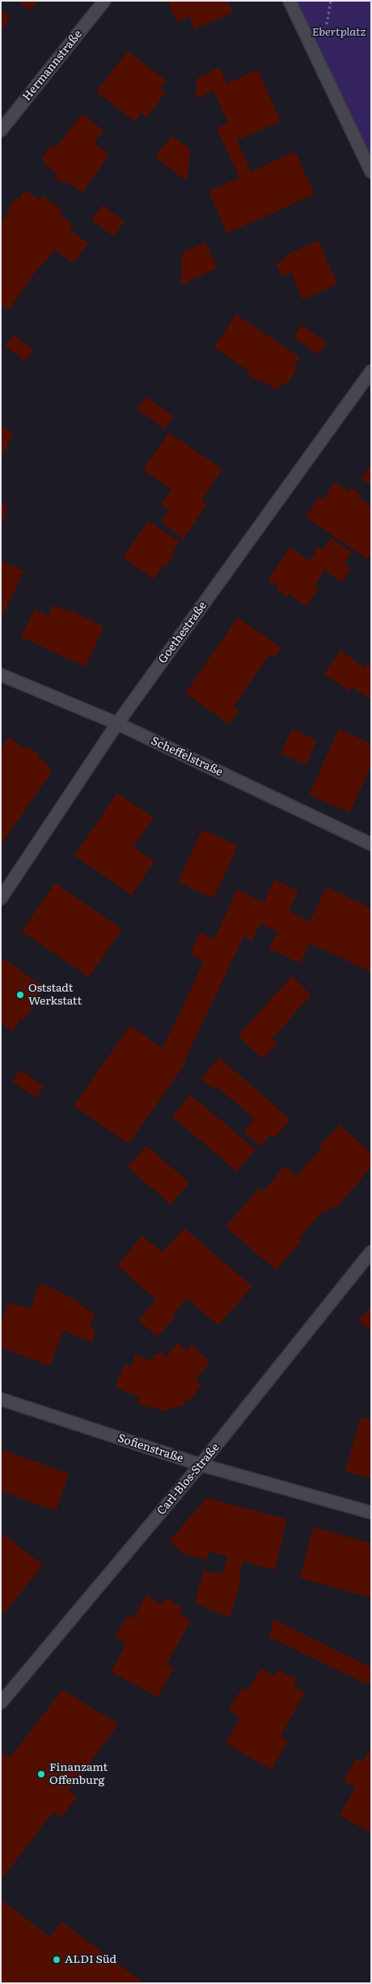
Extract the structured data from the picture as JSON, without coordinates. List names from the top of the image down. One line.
{"streets":{"street":["Hermannstraße","Goethestraße","Scheffelstraße","Sofienstraße","Carl-Blos-Straße"]},"crossings":[["Goethestraße","Scheffelstraße"],["Sofienstraße","Carl-Blos-Straße"]],"parks":["Ebertplatz"],"places":["Oststadt Werkstatt","Finanzamt Offenburg","ALDI Süd"]}
